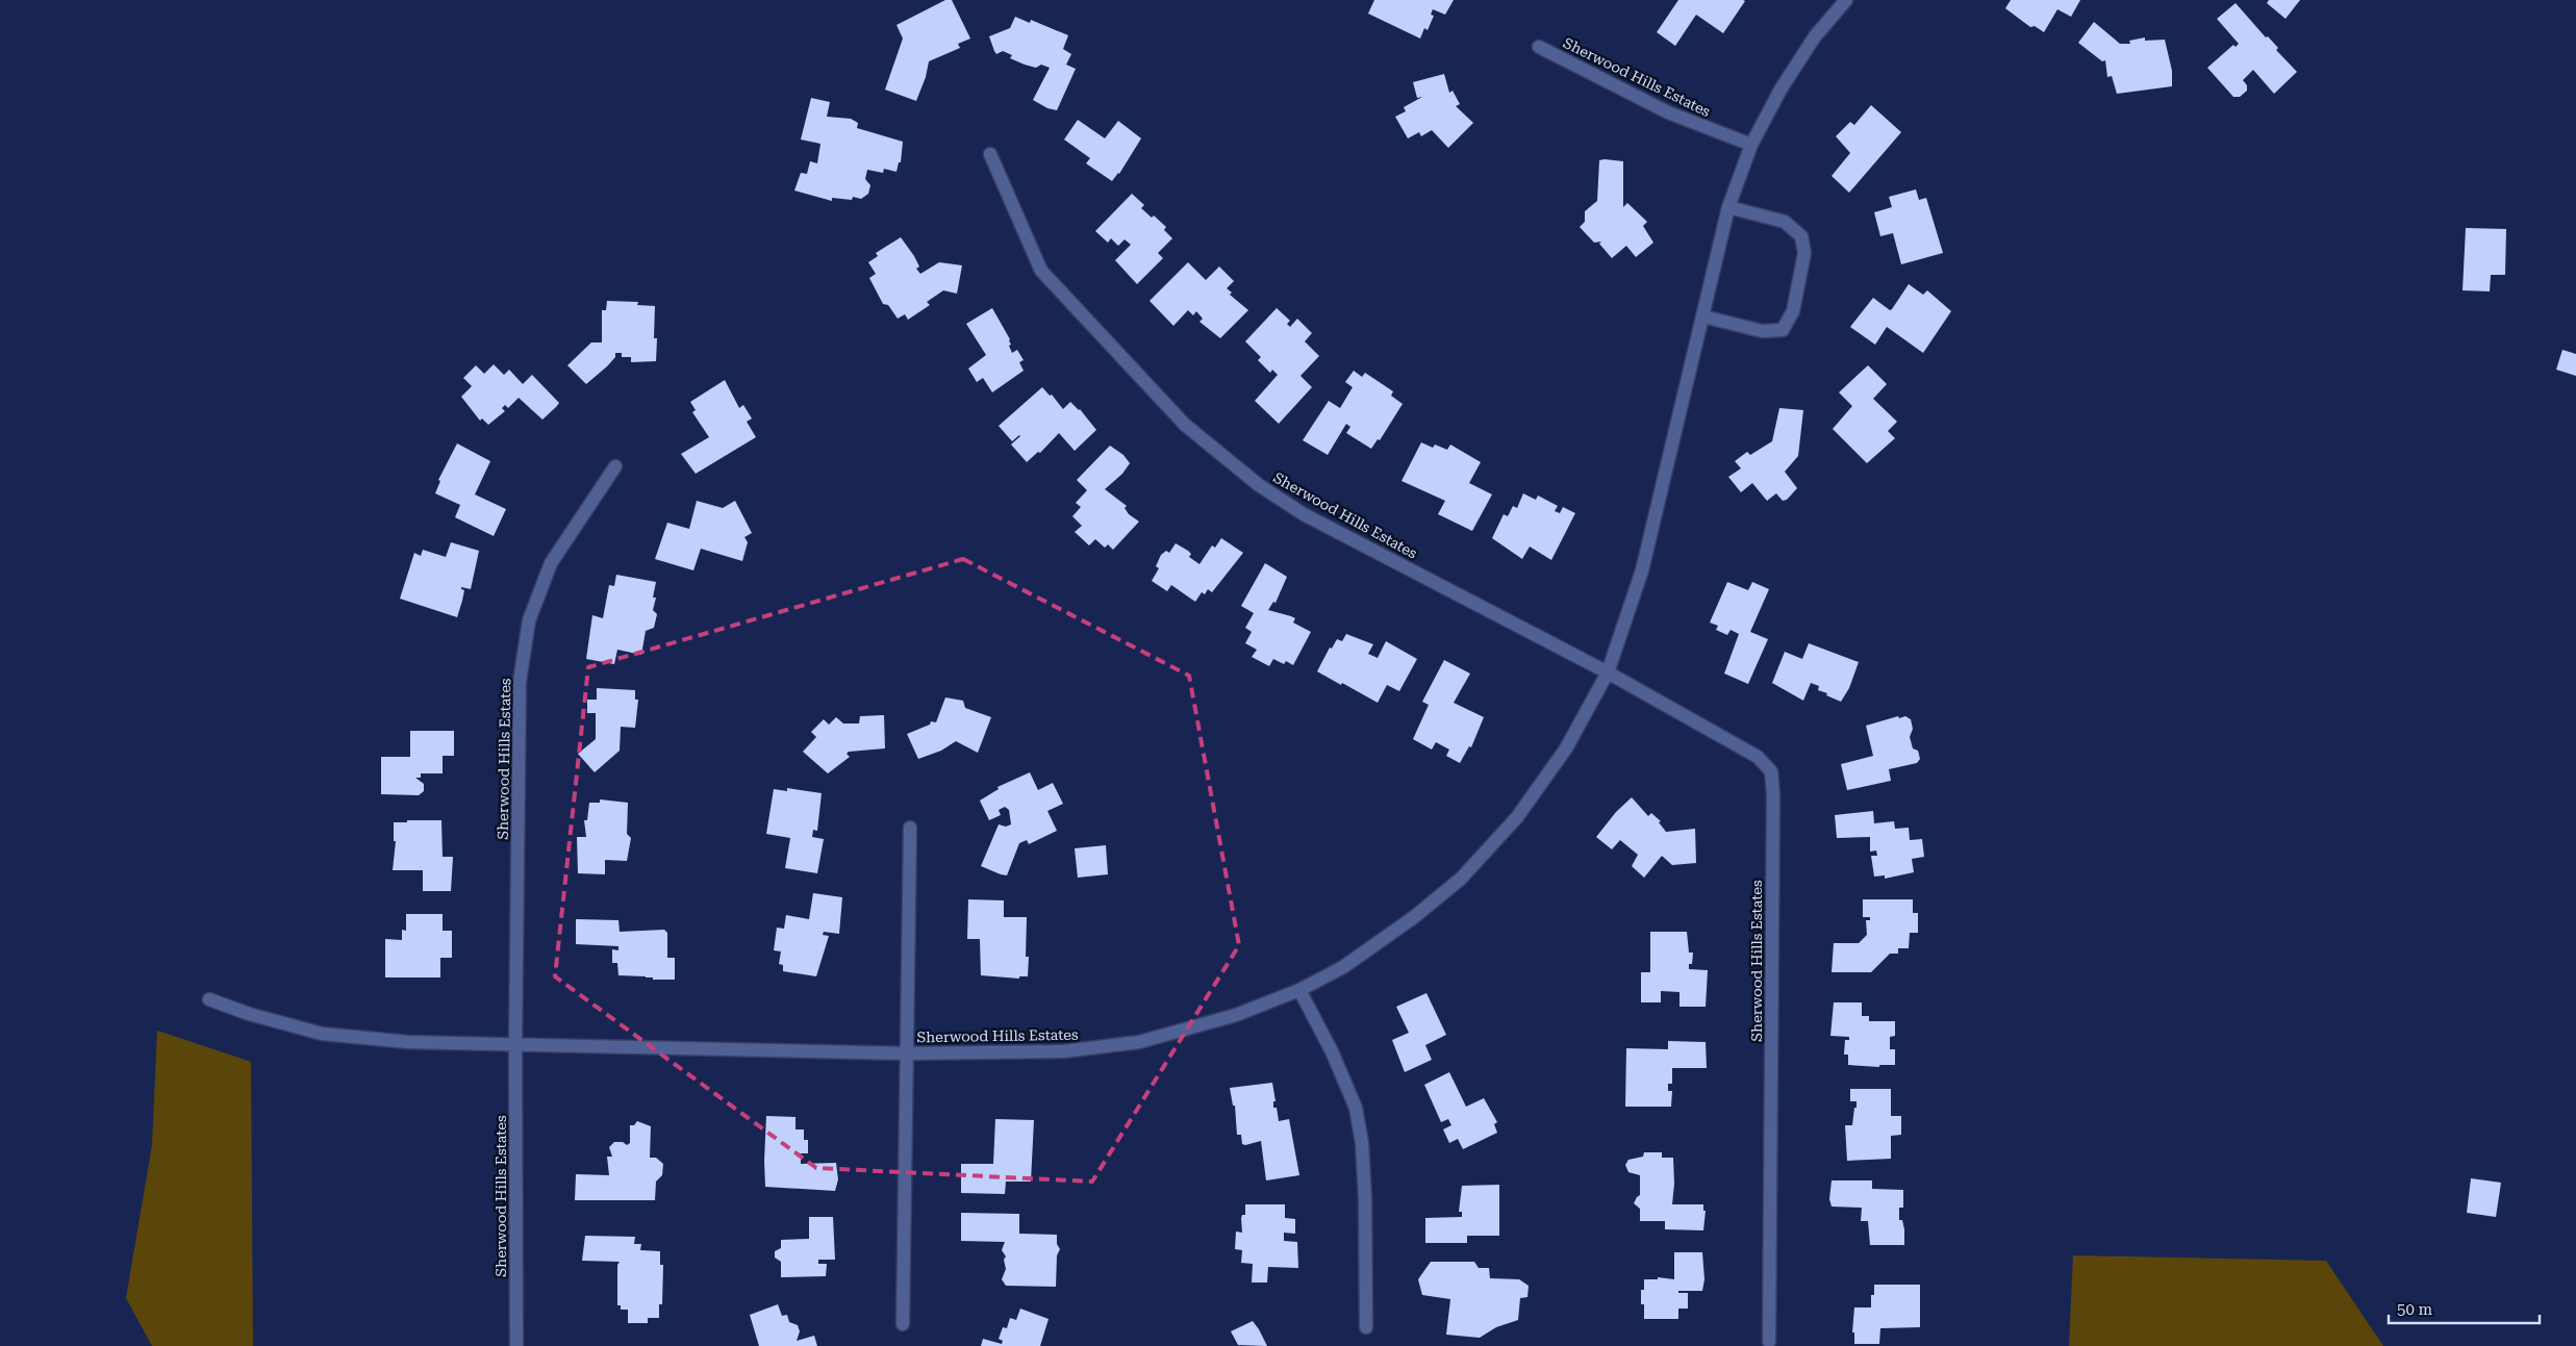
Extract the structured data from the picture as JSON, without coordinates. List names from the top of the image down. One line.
{"streets":{"street":["Sherwood Hills Estates"]},"scale_bar":"50 m"}
